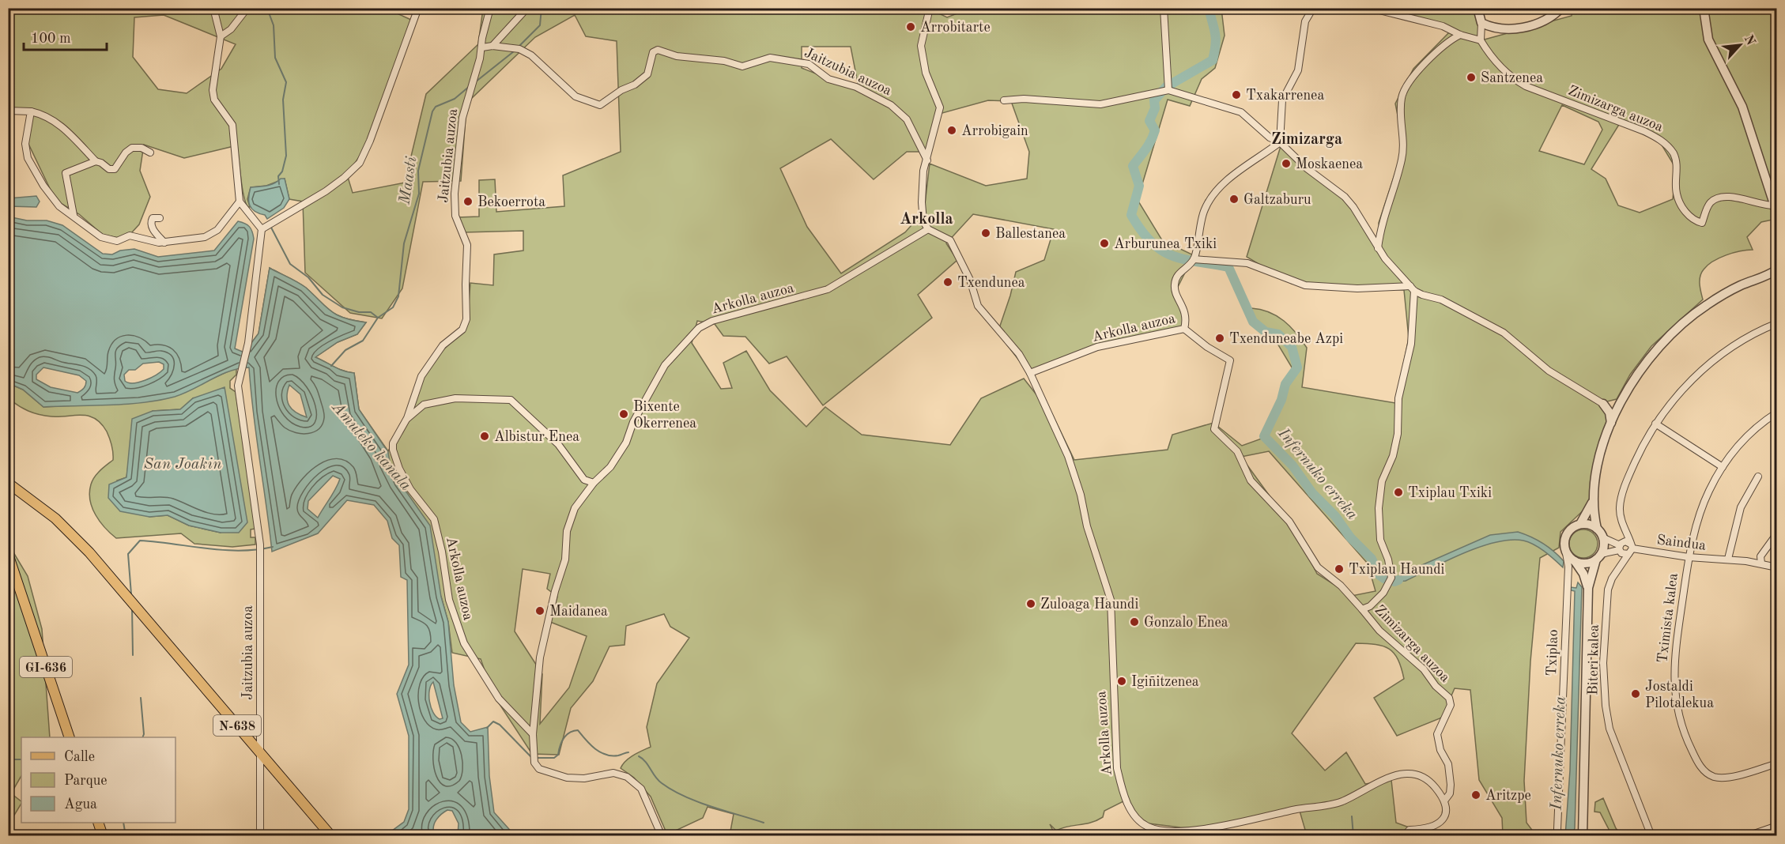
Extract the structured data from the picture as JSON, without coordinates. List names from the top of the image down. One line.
{"streets":{"main road":["GI-636","N-638"],"street":["Jaitzubia auzoa","Zimizarga auzoa","Arkolla auzoa","Saindua","Tximista kalea","Txiplao","Biteri kalea"]},"crossings":[["Jaitzubia auzoa","Arkolla auzoa"],["Jaitzubia auzoa","N-638"],["Zimizarga auzoa","Arkolla auzoa"],["Saindua","Tximista kalea"],["Saindua","Biteri kalea"]],"districts":["Zimizarga","Arkolla"],"water":["Maasti","Amuteko kanala","San Joakin","Infernuko erreka"],"places":["Arrobitarte","Santzenea","Txakarrenea","Arrobigain","Moskaenea","Galtzaburu","Bekoerrota","Ballestanea","Arburunea Txiki","Txendunea","Txenduneabe Azpi","Bixente Okerrenea","Albistur Enea","Txiplau Txiki","Txiplau Haundi","Zuloaga Haundi","Maidanea","Gonzalo Enea","Igiñitzenea","Jostaldi Pilotalekua","Aritzpe"],"legend":["Calle","Parque","Agua"],"scale_bar":"100 m","north":"top right"}
